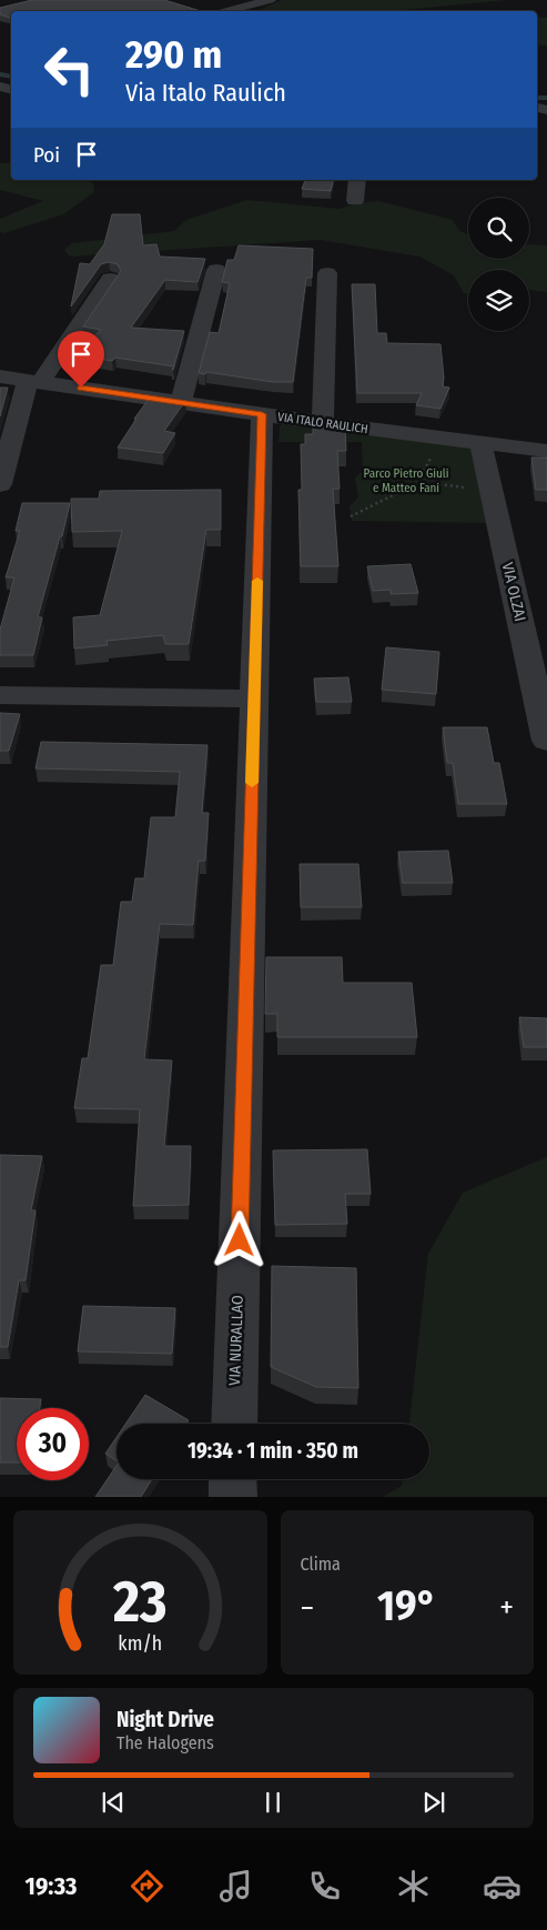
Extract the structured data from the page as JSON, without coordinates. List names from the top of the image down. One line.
{"streets":{"street":["VIA ITALO RAULICH","VIA OLZAI","VIA NURALLAO"]},"crossings":[["VIA ITALO RAULICH","VIA OLZAI"],["VIA ITALO RAULICH","VIA NURALLAO"]],"parks":["Parco Pietro Giuli e Matteo Fani"],"page":{"turn":["290 m","Via Italo Raulich"],"then":"Poi","limit":"30","trip":"19:34 · 1 min · 350 m","tile":"Clima","heat":["−","19°","+"],"song":["Night Drive","The Halogens"],"tabs":"19:33","gauge":["23","km/h"]}}
